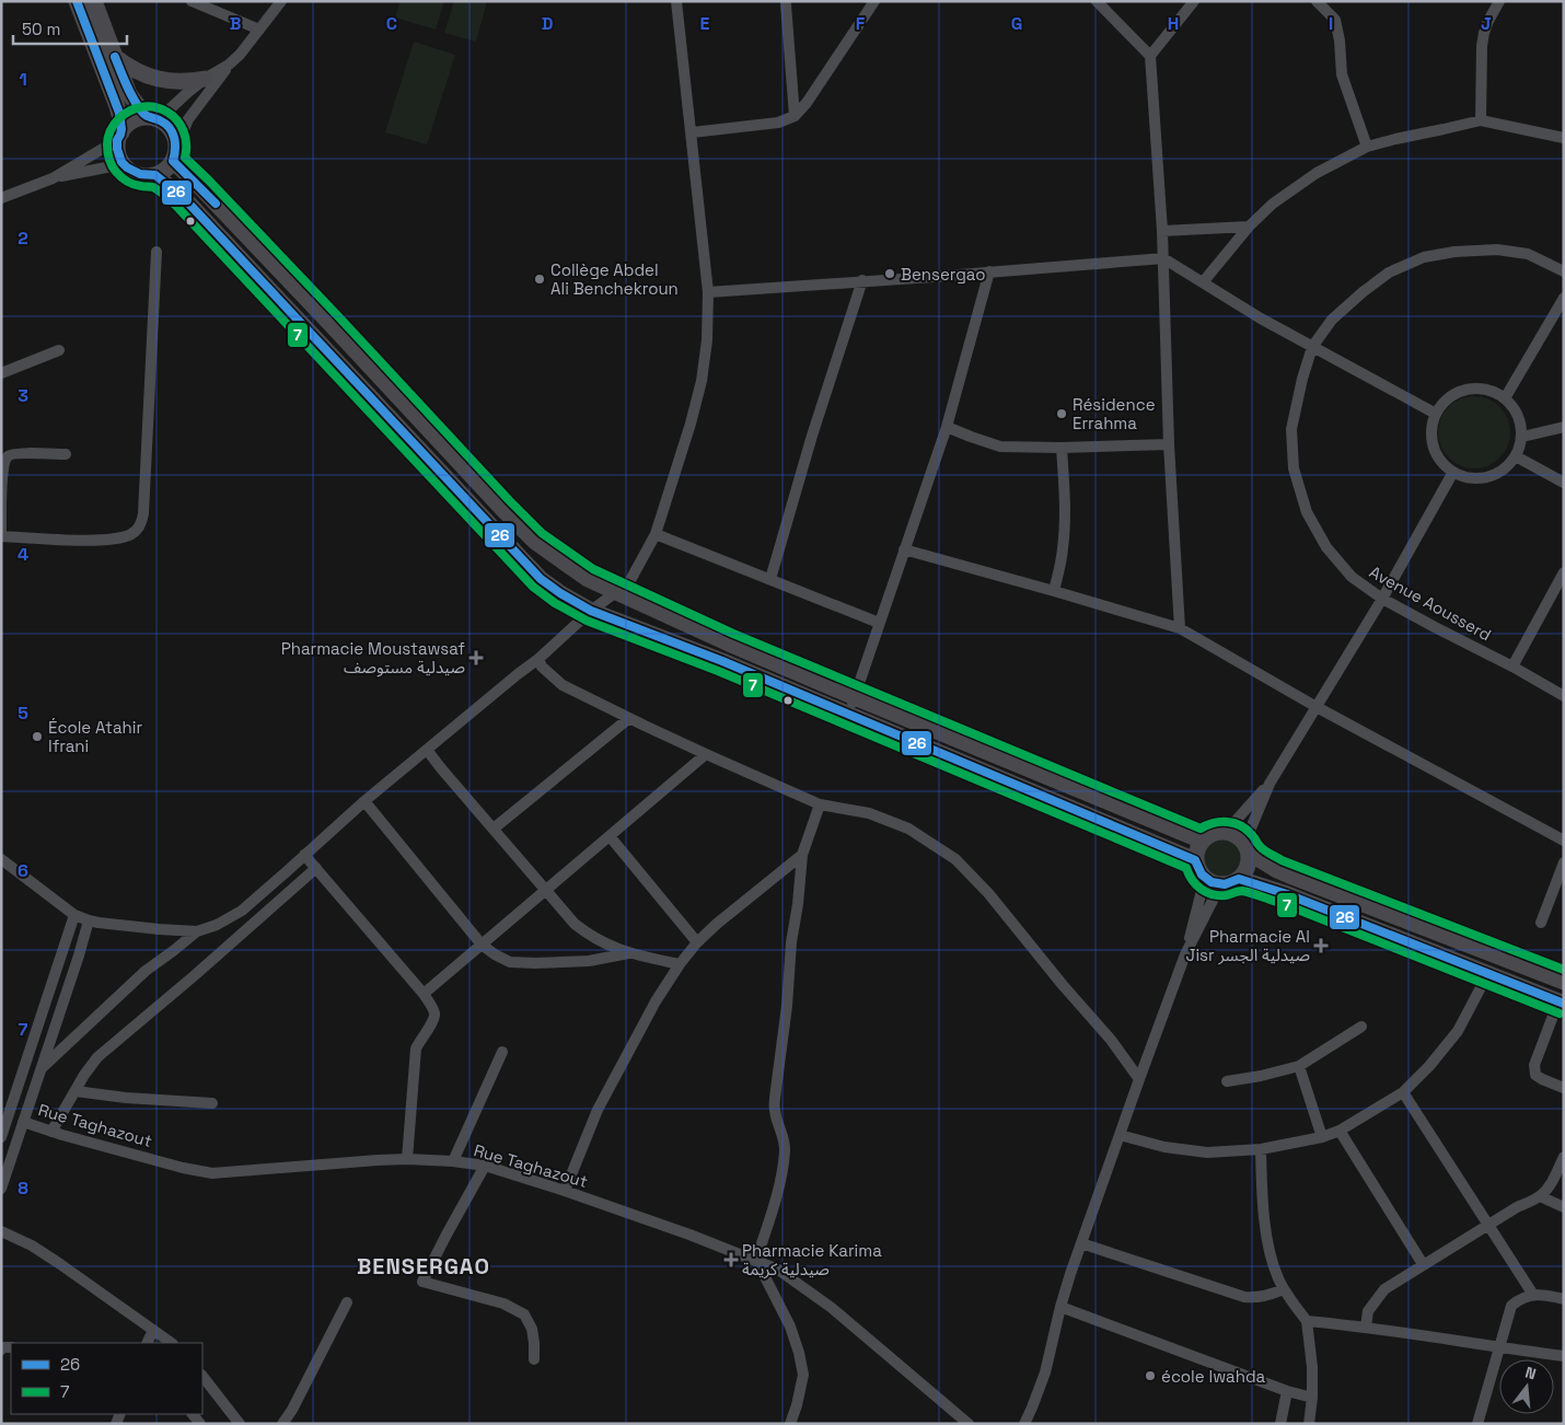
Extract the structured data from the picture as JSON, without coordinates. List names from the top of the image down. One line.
{"streets":{"street":["Avenue Aousserd","Rue Taghazout"]},"districts":["BENSERGAO"],"places":{"other":["Bensergao","Collège Abdel Ali Benchekroun","Résidence Errahma","École Atahir Ifrani","école lwahda"],"health":["Pharmacie Moustawsaf صيدلية مستوصف","Pharmacie Al Jisr صيدلية الجسر","Pharmacie Karima صيدلية كريمة"]},"lines":["transit line 26","transit line 7"],"legend":["26","7"],"scale_bar":"50 m","north":"top","grid":{"columns":["B","C","D","E","F","G","H","I","J"],"rows":["1","2","3","4","5","6","7","8"]}}
